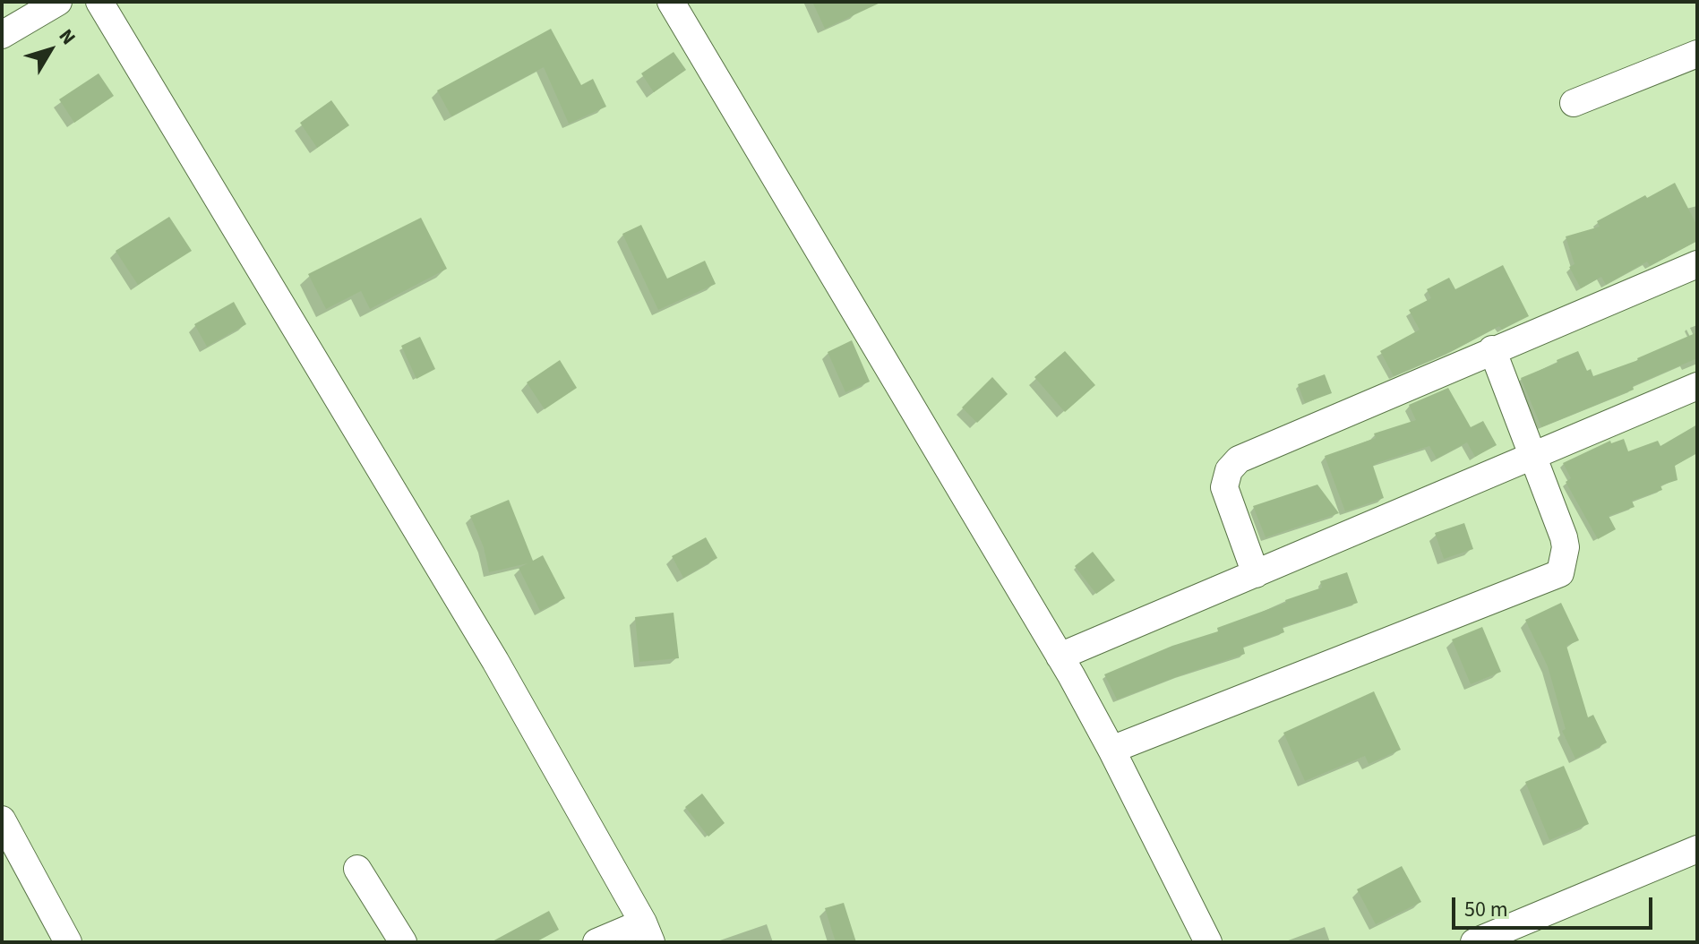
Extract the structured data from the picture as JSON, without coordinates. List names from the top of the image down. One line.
{"scale_bar":"50 m","north":"top right"}
